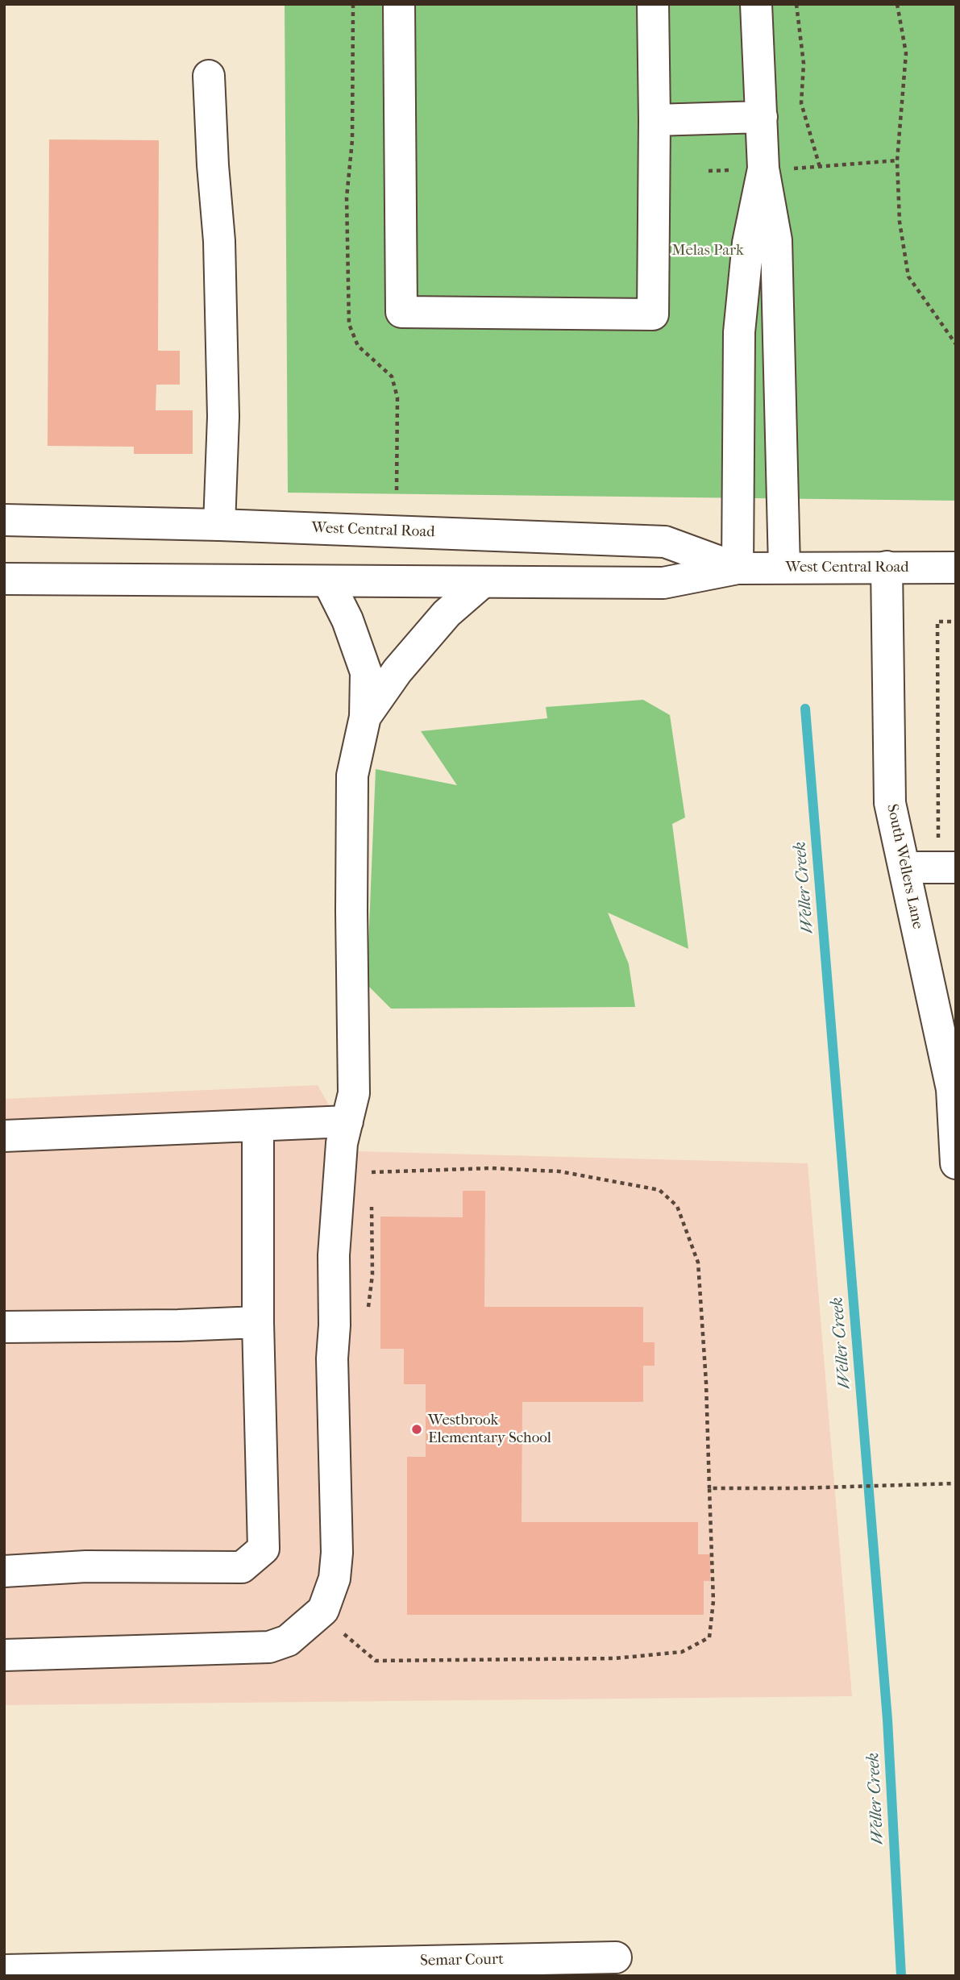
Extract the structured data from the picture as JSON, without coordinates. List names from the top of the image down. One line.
{"streets":{"main road":["West Central Road","South Wellers Lane","Semar Court"]},"crossings":[["West Central Road","South Wellers Lane"]],"water":["Weller Creek"],"parks":["Melas Park"],"places":["Westbrook Elementary School"]}
